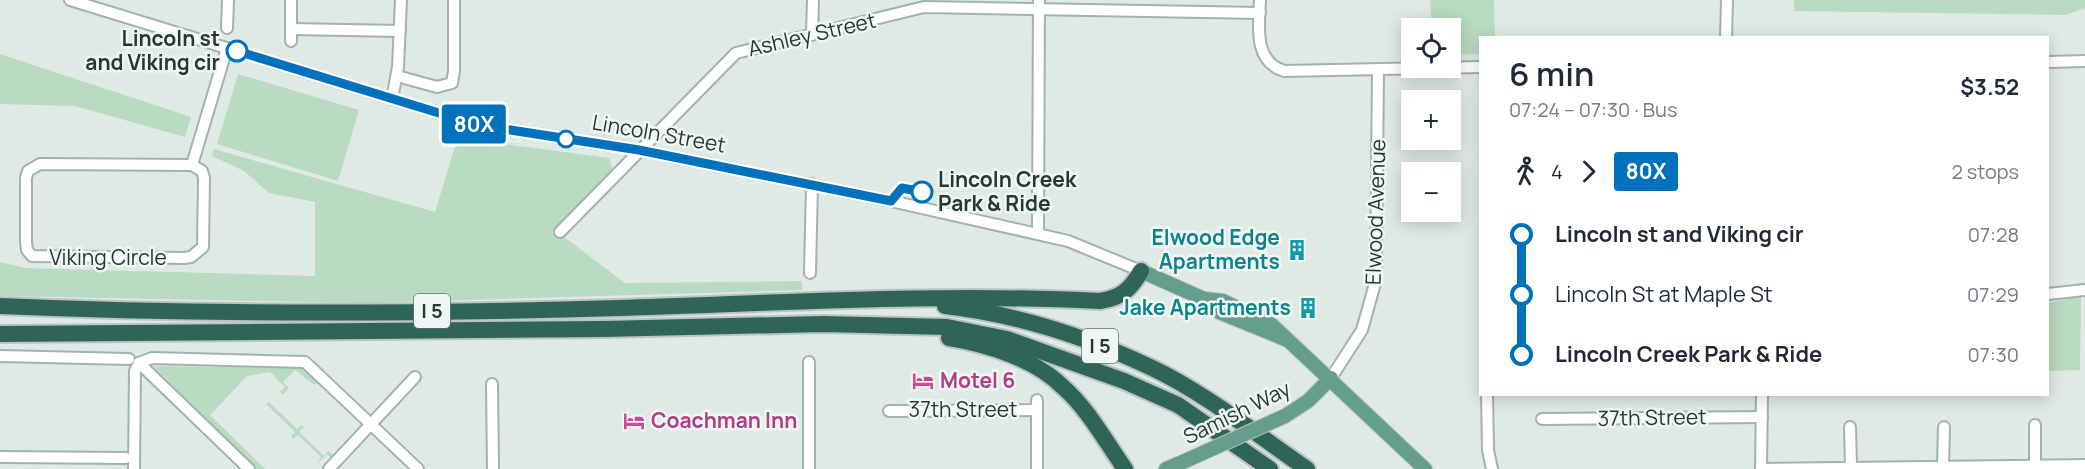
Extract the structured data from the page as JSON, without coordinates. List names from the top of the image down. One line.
{"streets":{"highway":["I 5"],"main road":["Lincoln Street","Samish Way"],"street":["Ashley Street","Elwood Avenue","Viking Circle","37th Street"]},"crossings":[["Ashley Street","Lincoln Street"],["Lincoln Street","Elwood Avenue"],["Lincoln Street","Samish Way"],["Elwood Avenue","Samish Way"]],"places":{"other":["Lincoln st and Viking cir","Lincoln Creek Park & Ride"],"building":["Elwood Edge Apartments","Jake Apartments"],"hotel":["Motel 6","Coachman Inn"]},"lines":["bus line 80X"],"page":{"on_map":"80X","map_buttons":["+","−"],"heading":["6 min","07:24 – 07:30 · Bus","$3.52"],"legs":["4","80X","2 stops"],"list":[{"name":"Lincoln st and Viking cir","value":"07:28"},{"name":"Lincoln St at Maple St","value":"07:29"},{"name":"Lincoln Creek Park & Ride","value":"07:30"}]}}
